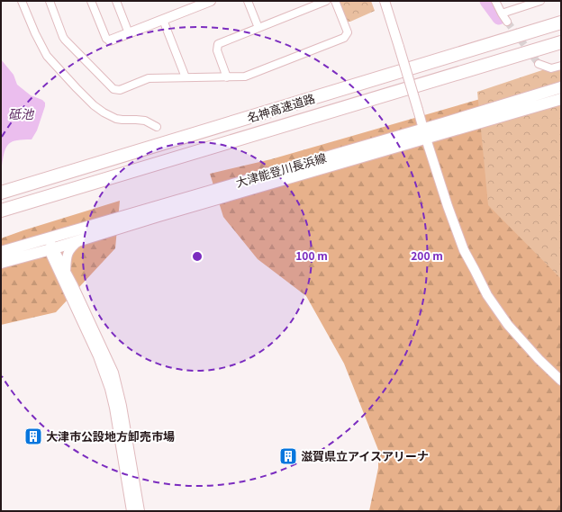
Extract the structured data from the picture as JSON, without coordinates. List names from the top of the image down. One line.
{"streets":{"highway":["名神高速道路"],"main road":["大津能登川長浜線"]},"water":["砥池"],"places":{"building":["大津市公設地方卸売市場","滋賀県立アイスアリーナ"]},"rings":["100 m","200 m"]}
